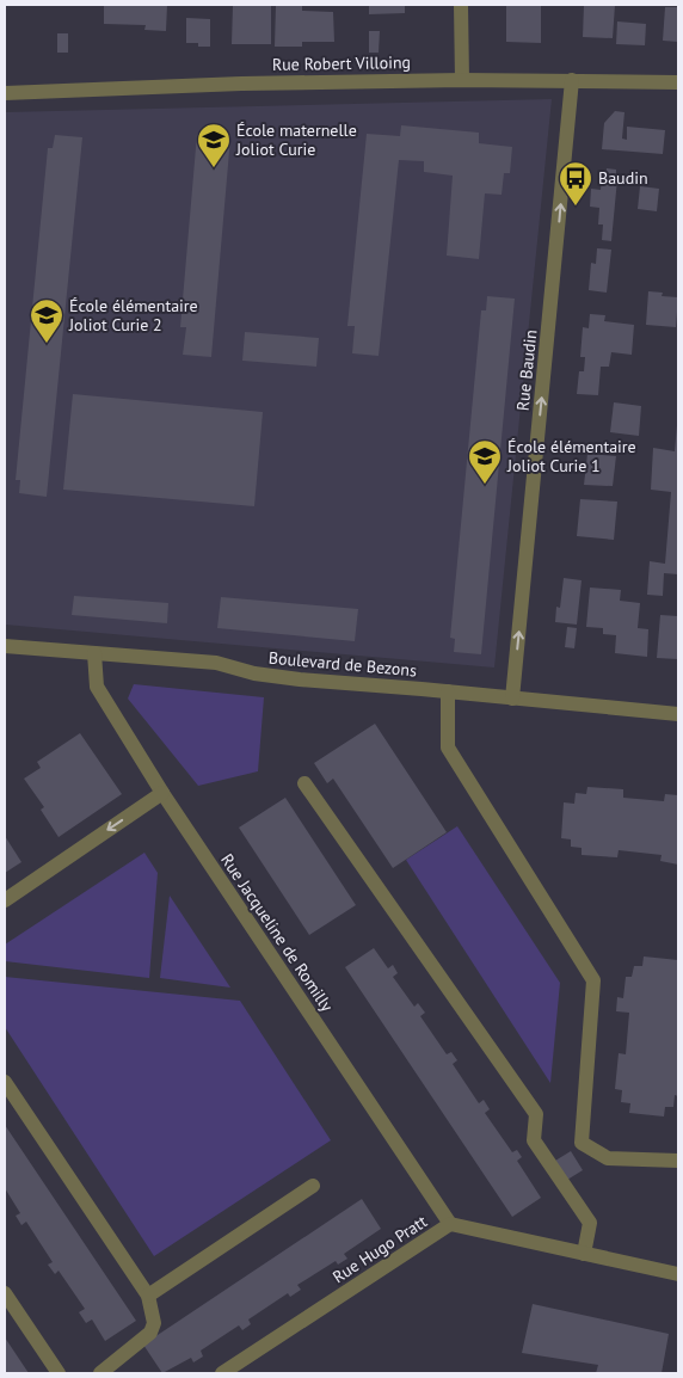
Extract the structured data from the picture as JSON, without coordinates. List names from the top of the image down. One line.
{"streets":{"street":["Rue Robert Villoing","Rue Baudin","Boulevard de Bezons","Rue Jacqueline de Romilly","Rue Hugo Pratt"]},"crossings":[["Rue Robert Villoing","Rue Baudin"],["Rue Baudin","Boulevard de Bezons"],["Boulevard de Bezons","Rue Jacqueline de Romilly"],["Rue Jacqueline de Romilly","Rue Hugo Pratt"]],"one_way":["Rue Baudin"],"places":{"school or university":["École maternelle Joliot Curie","École élémentaire Joliot Curie 2","École élémentaire Joliot Curie 1"],"bus stop":["Baudin"]}}
